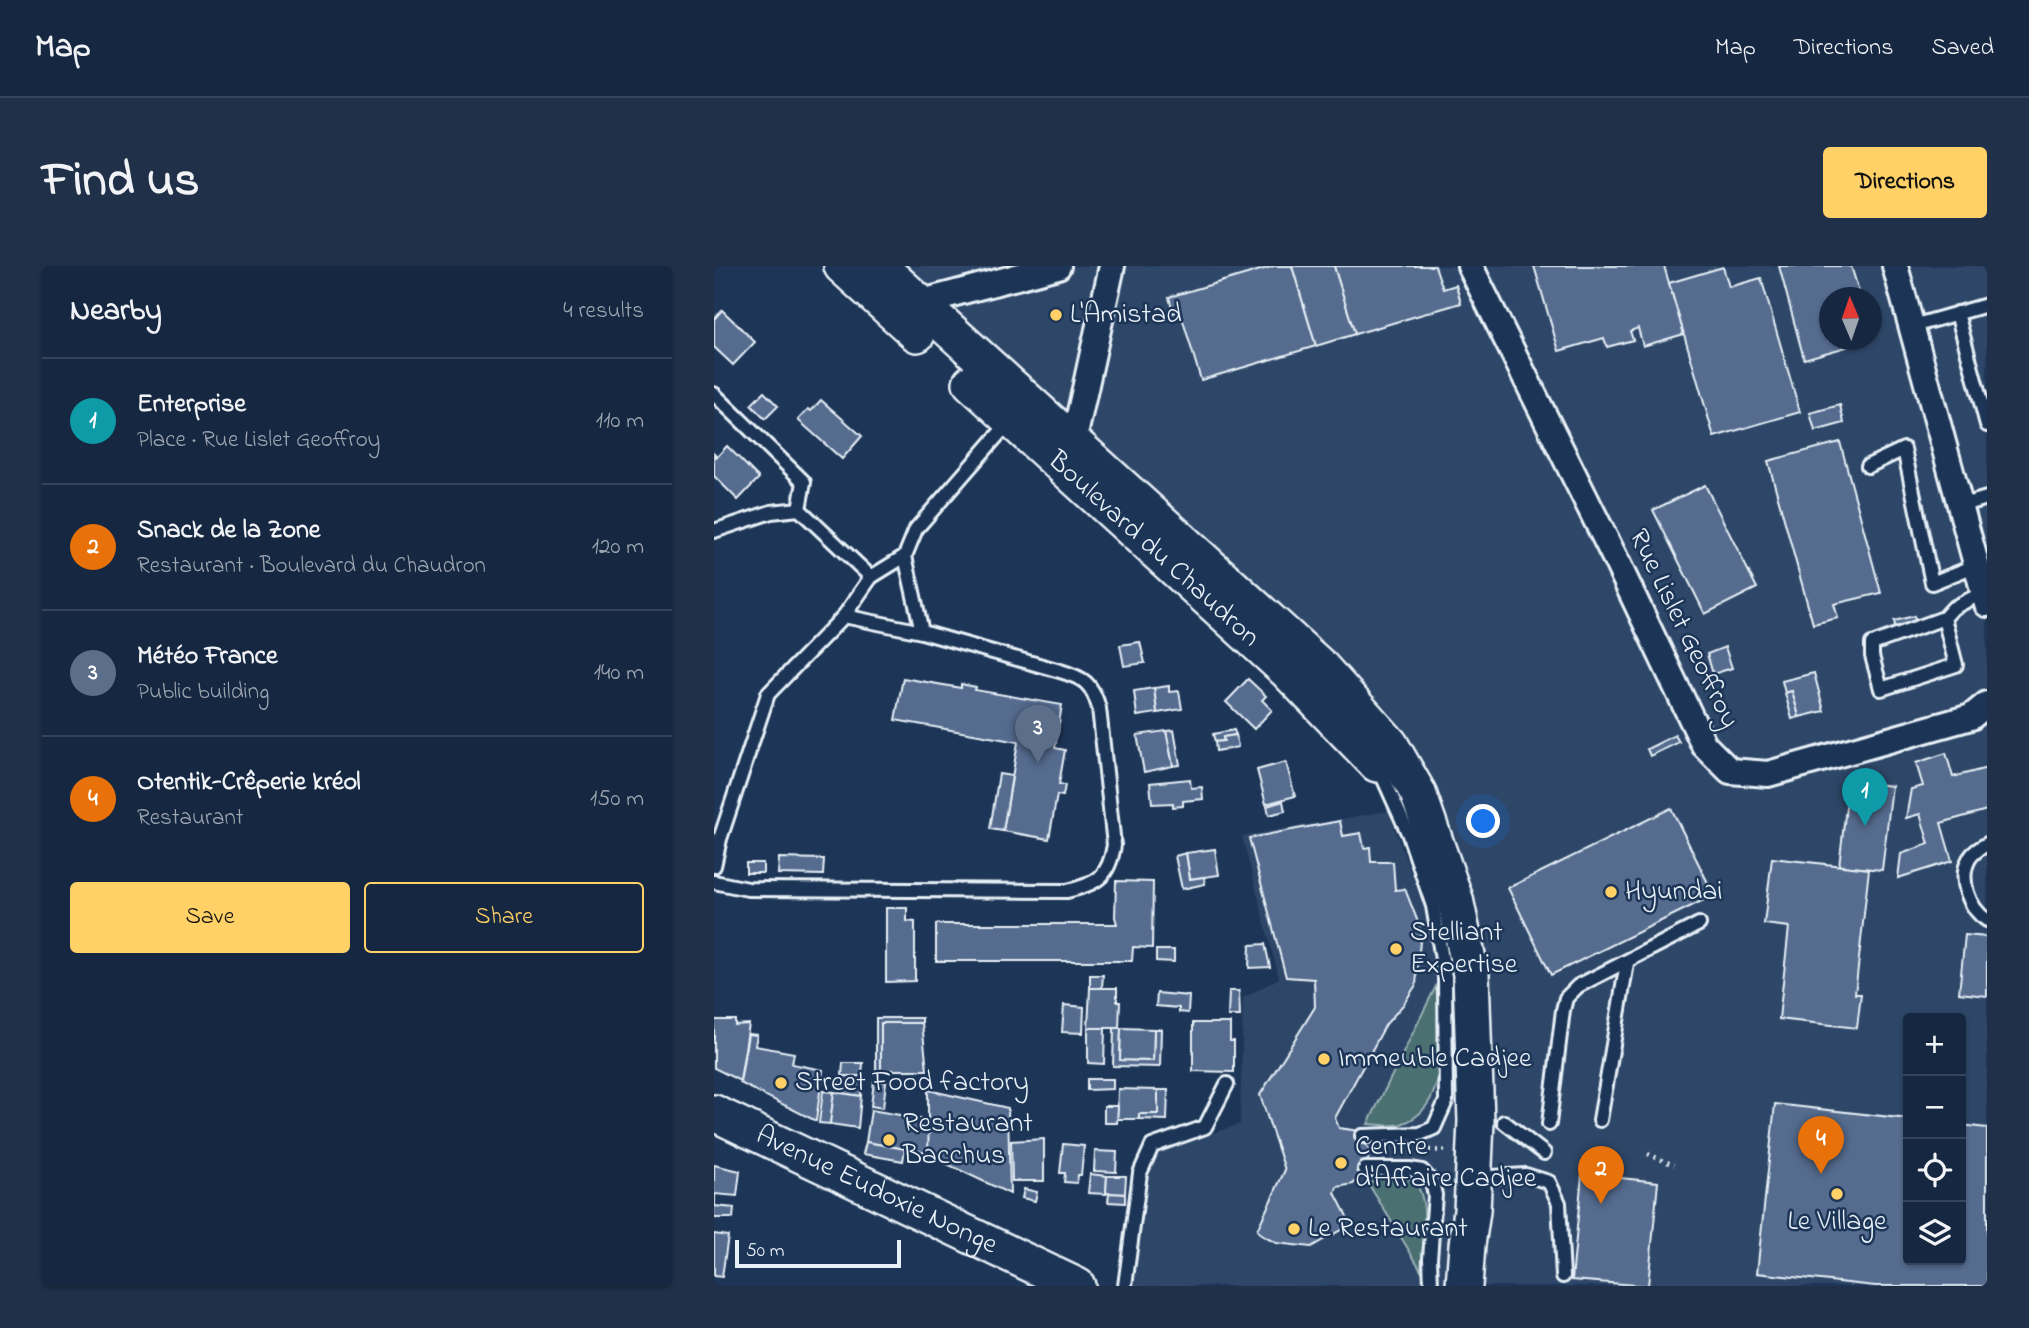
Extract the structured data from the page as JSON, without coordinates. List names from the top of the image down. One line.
{"streets":{"main road":["Boulevard du Chaudron","Avenue Eudoxie Nonge"],"street":["Rue Lislet Geoffroy"]},"places":["L'Amistad","Hyundai","Stelliant Expertise","Immeuble Cadjee","Street Food factory","Restaurant Bacchus","Centre d'Affaire Cadjee","Le Village","Le Restaurant"],"scale_bar":"50 m","north":"top","page":{"header":"Map","nav":["Map","Directions","Saved"],"title":"Find us","buttons":["Directions",["Save","Share"]],"heading":["Nearby","4 results"],"list":[{"mark":"1","name":"Enterprise","note":"Place · Rue Lislet Geoffroy","value":"110 m"},{"mark":"2","name":"Snack de la Zone","note":"Restaurant · Boulevard du Chaudron","value":"120 m"},{"mark":"3","name":"Météo France","note":"Public building","value":"140 m"},{"mark":"4","name":"Otentik-Crêperie kréol","note":"Restaurant","value":"150 m"}],"pins":["3","1","4","2"],"map_buttons":["+","−"],"scale":"50 m"}}
